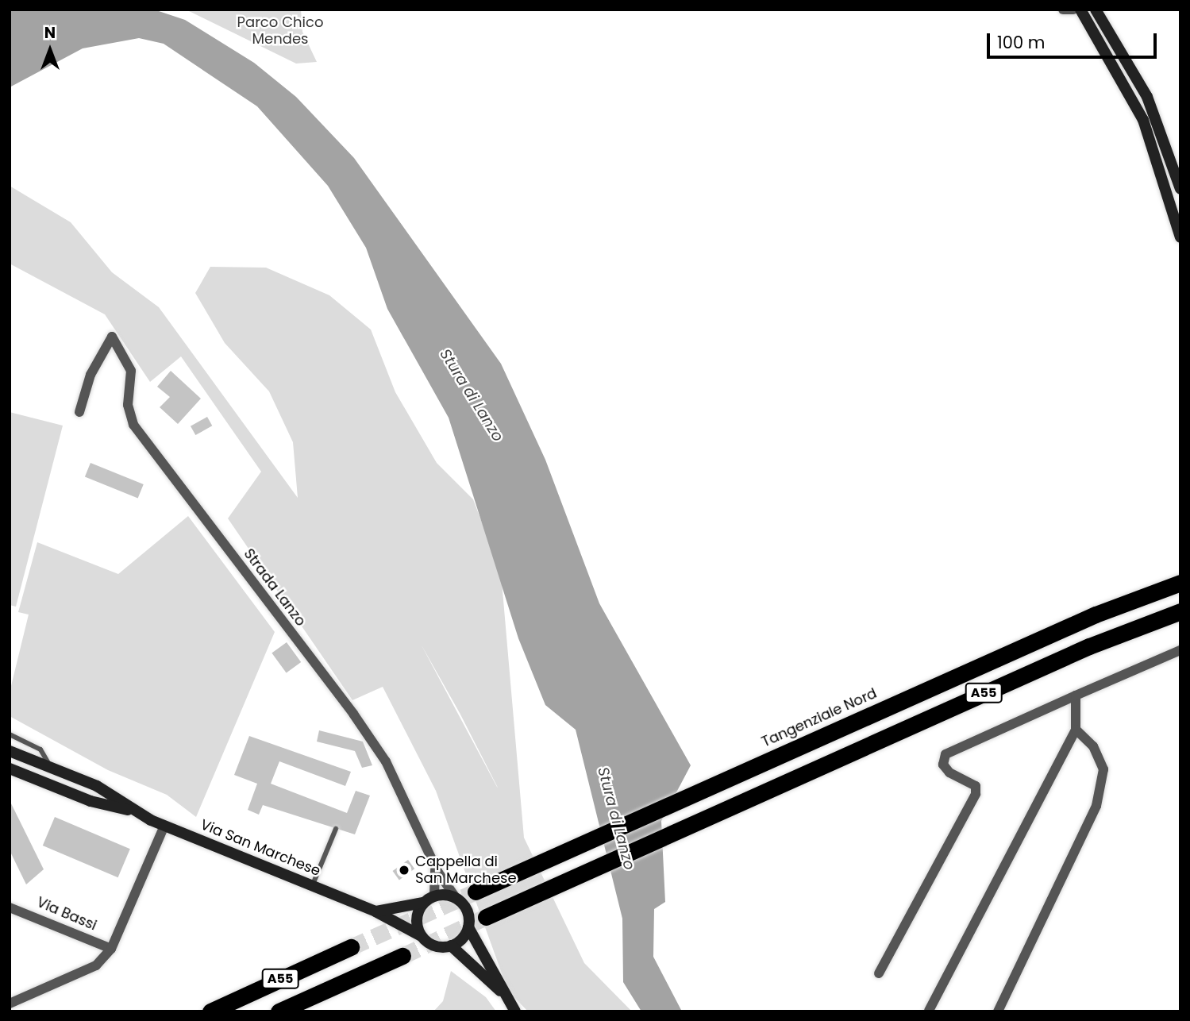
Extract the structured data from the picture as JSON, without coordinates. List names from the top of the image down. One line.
{"streets":{"highway":["A55","Tangenziale Nord"],"street":["Strada Lanzo","Via San Marchese","Via Bassi"]},"crossings":[["Strada Lanzo","Via San Marchese"]],"water":["Stura di Lanzo"],"parks":["Parco Chico Mendes"],"places":["Cappella di San Marchese"],"scale_bar":"100 m","north":"top"}
